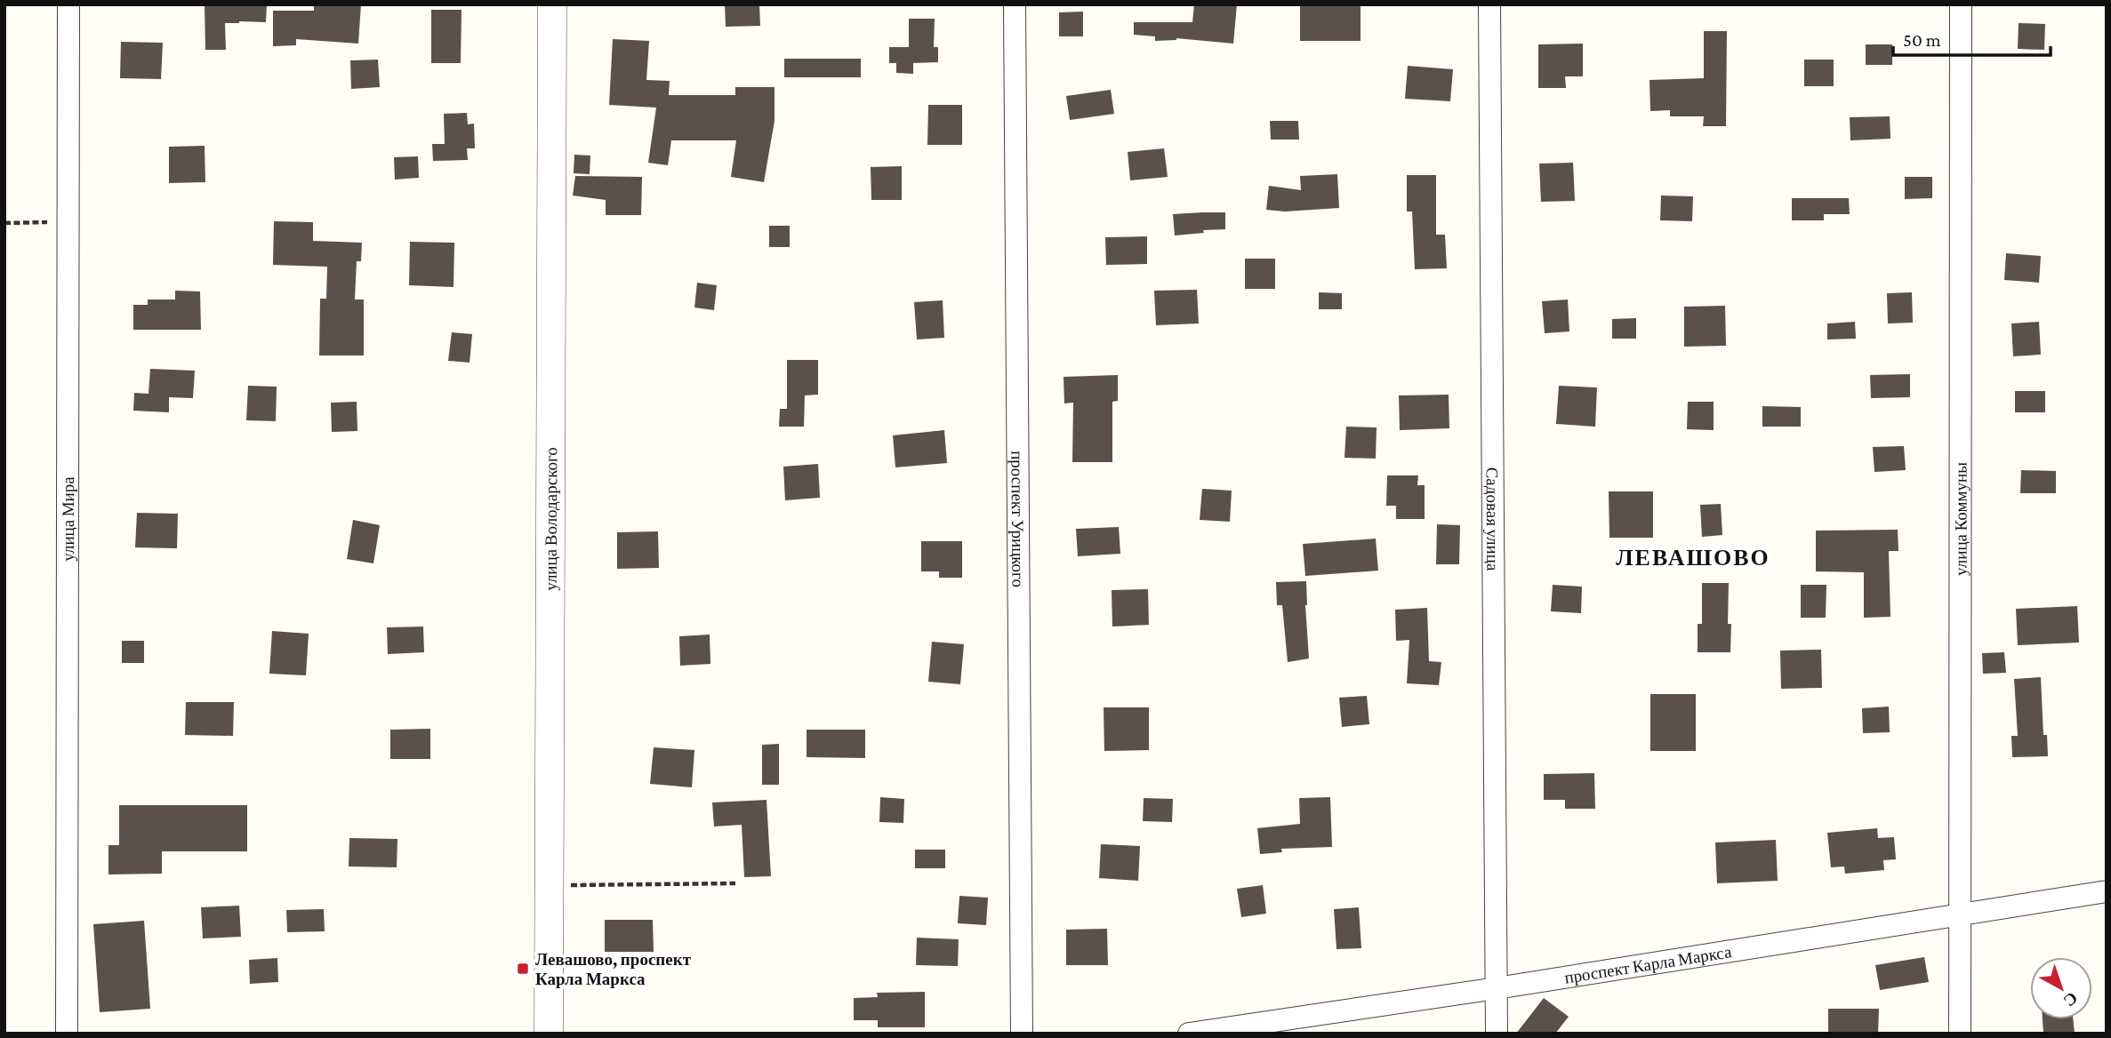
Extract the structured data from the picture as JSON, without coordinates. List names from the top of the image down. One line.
{"streets":{"street":["улица Мира","улица Володарского","проспект Урицкого","Садовая улица","улица Коммуны","проспект Карла Маркса"]},"crossings":[["Садовая улица","проспект Карла Маркса"],["улица Коммуны","проспект Карла Маркса"]],"districts":["ЛЕВАШОВО"],"places":{"transit":["Левашово, проспект Карла Маркса"]},"scale_bar":"50 m","north":"bottom right"}
